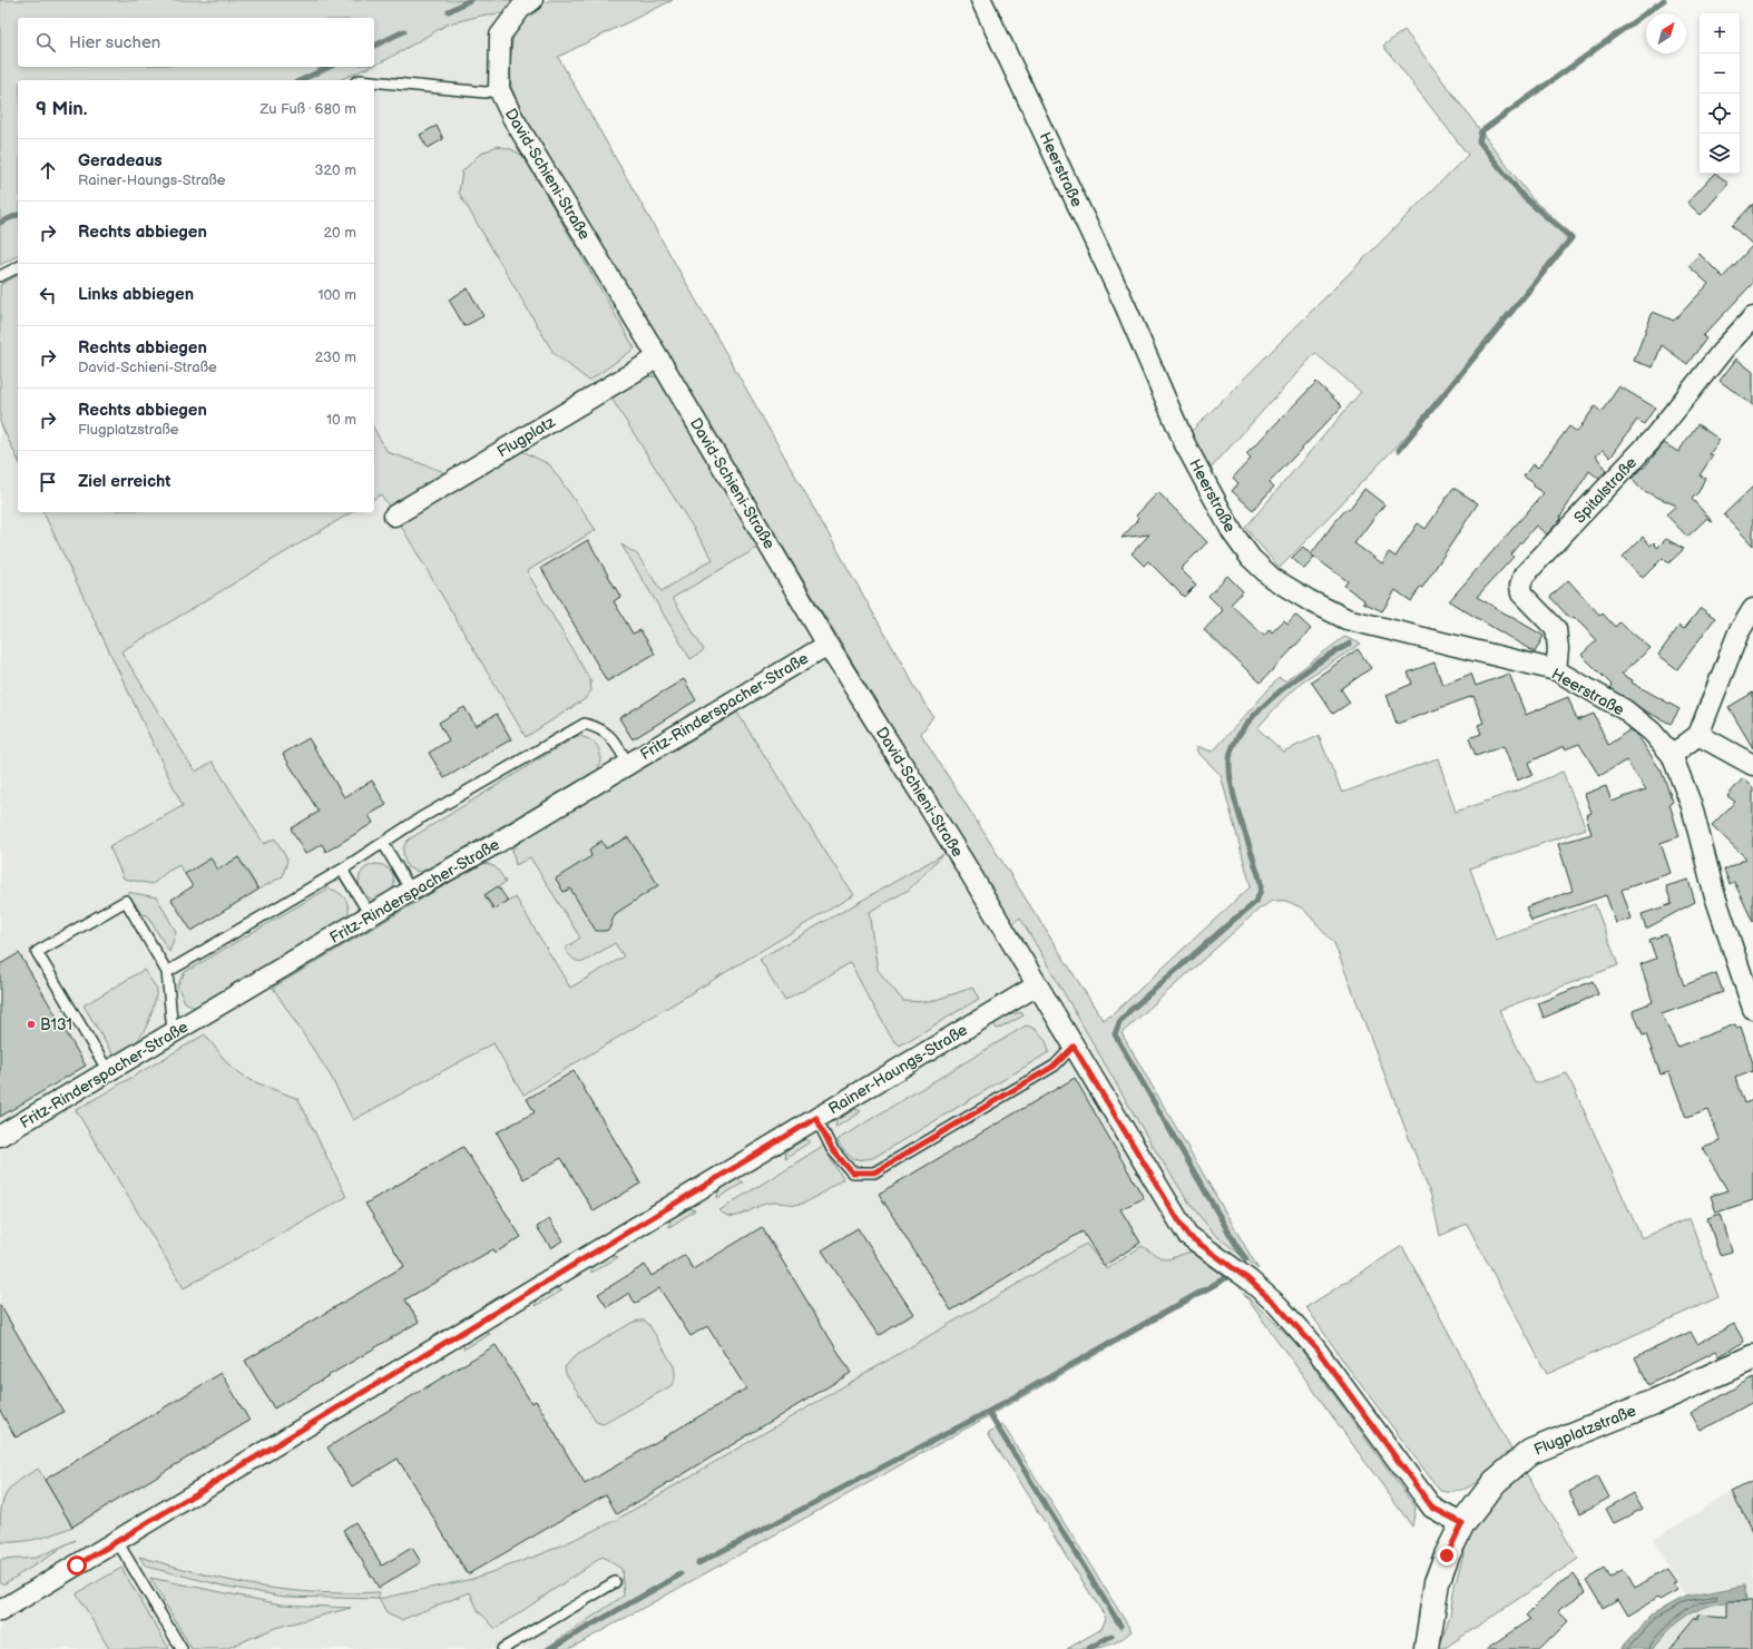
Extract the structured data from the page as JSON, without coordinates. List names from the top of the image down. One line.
{"streets":{"street":["Heerstraße","David-Schieni-Straße","Flugplatz","Spitalstraße","Fritz-Rinderspacher-Straße","Rainer-Haungs-Straße","Flugplatzstraße"]},"crossings":[["Heerstraße","Spitalstraße"],["David-Schieni-Straße","Flugplatz"],["David-Schieni-Straße","Fritz-Rinderspacher-Straße"],["David-Schieni-Straße","Rainer-Haungs-Straße"],["David-Schieni-Straße","Flugplatzstraße"]],"places":["B131"],"north":"top right","page":{"map_buttons":["+","−"],"search":"Hier suchen","heading":["9 Min.","Zu Fuß · 680 m"],"list":[["Geradeaus","Rainer-Haungs-Straße","320 m"],["Rechts abbiegen","20 m"],["Links abbiegen","100 m"],["Rechts abbiegen","David-Schieni-Straße","230 m"],["Rechts abbiegen","Flugplatzstraße","10 m"],"Ziel erreicht"]}}
